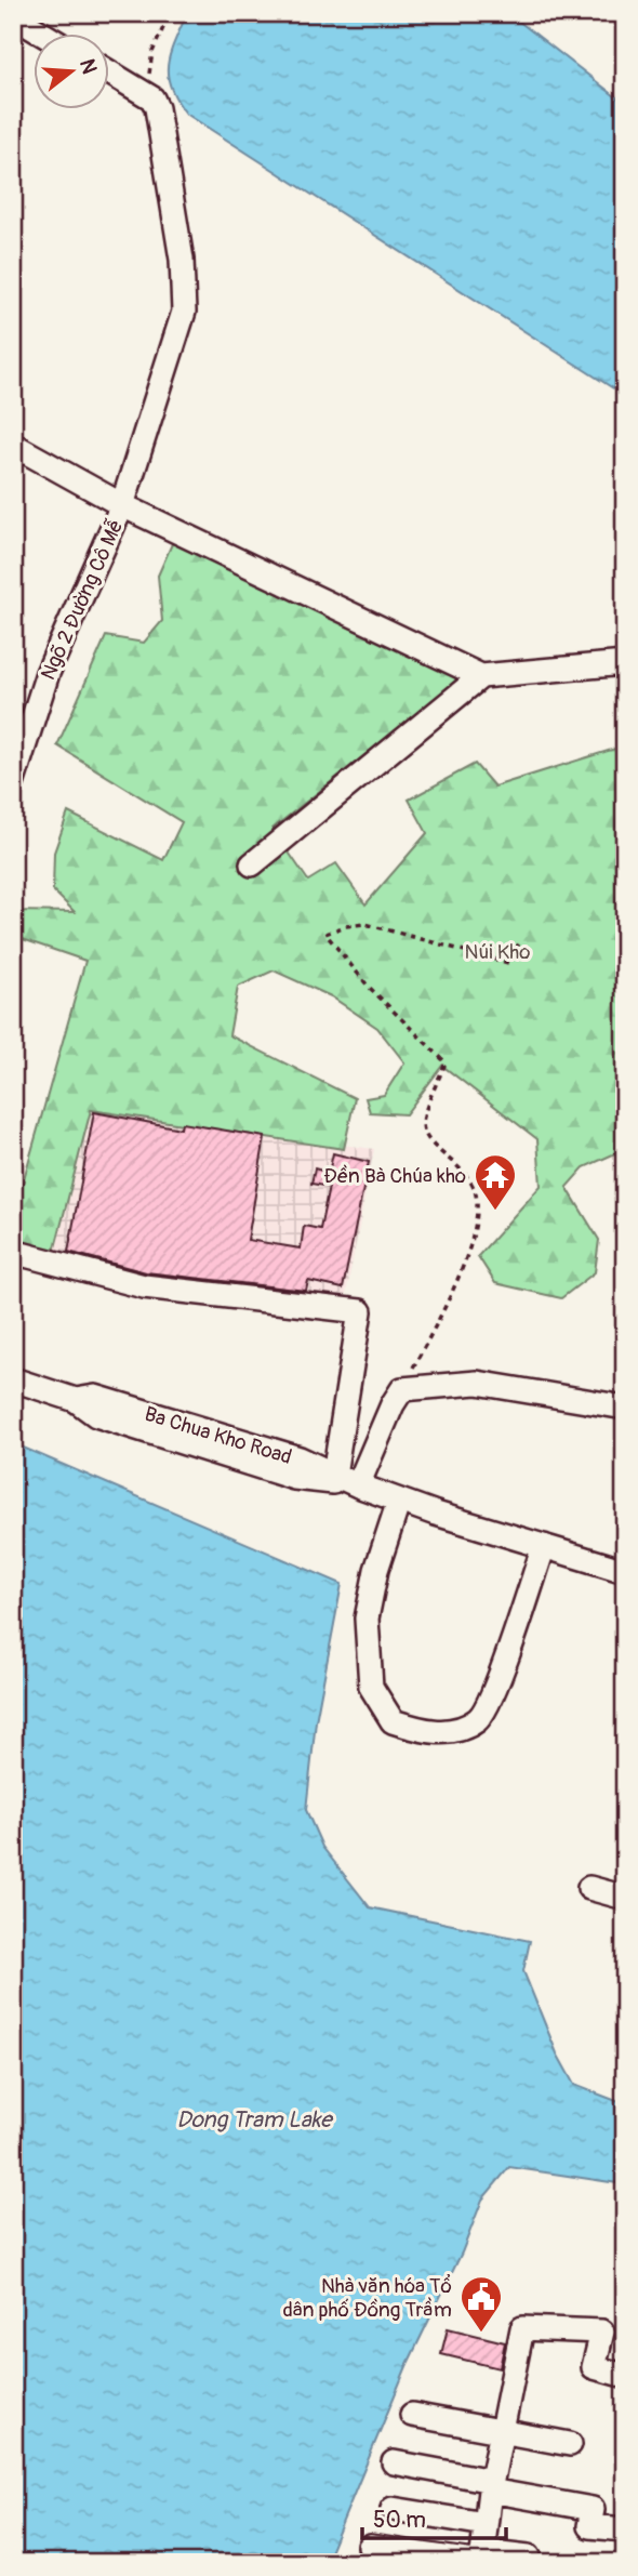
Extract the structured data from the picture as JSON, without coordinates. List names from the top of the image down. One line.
{"streets":{"street":["Ngõ 2 Đường Cô Mễ","Ba Chua Kho Road"]},"water":["Dong Tram Lake"],"parks":["Núi Kho"],"places":{"temple":["Đền Bà Chúa kho"],"public building":["Nhà văn hóa Tổ dân phố Đồng Trầm"]},"scale_bar":"50 m","north":"right"}
